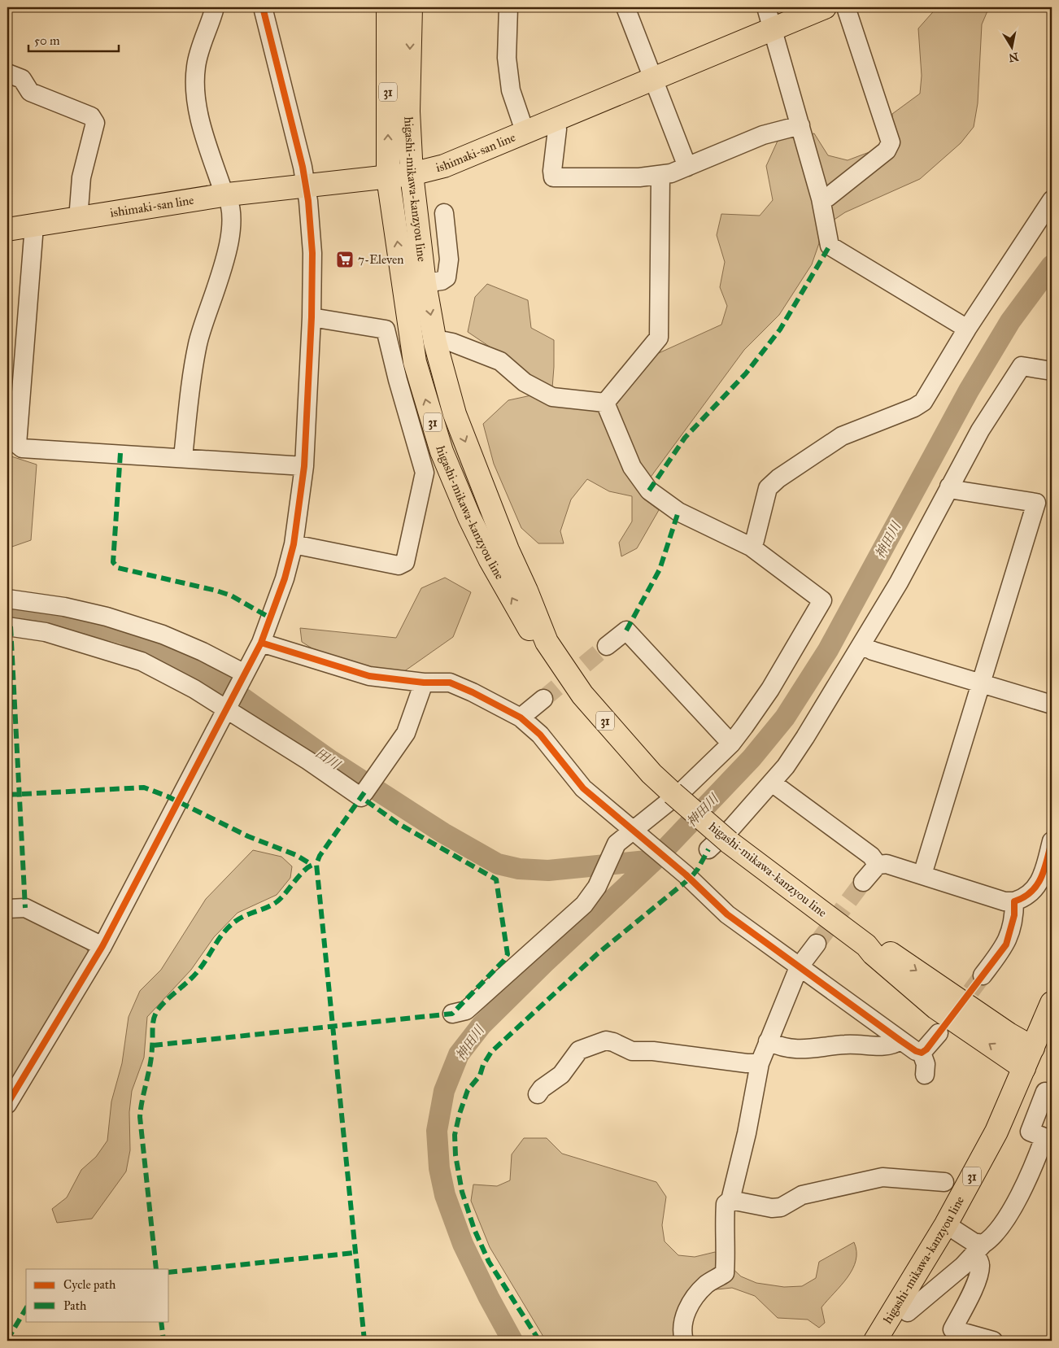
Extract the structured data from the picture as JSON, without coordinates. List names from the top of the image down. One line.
{"streets":{"main road":["31","ishimaki-san line","higashi-mikawa-kanzyou line"]},"crossings":[["ishimaki-san line","higashi-mikawa-kanzyou line"]],"water":["神田川","田川"],"places":{"supermarket":["7-Eleven"]},"legend":["Cycle path","Path"],"scale_bar":"50 m","north":"bottom"}
